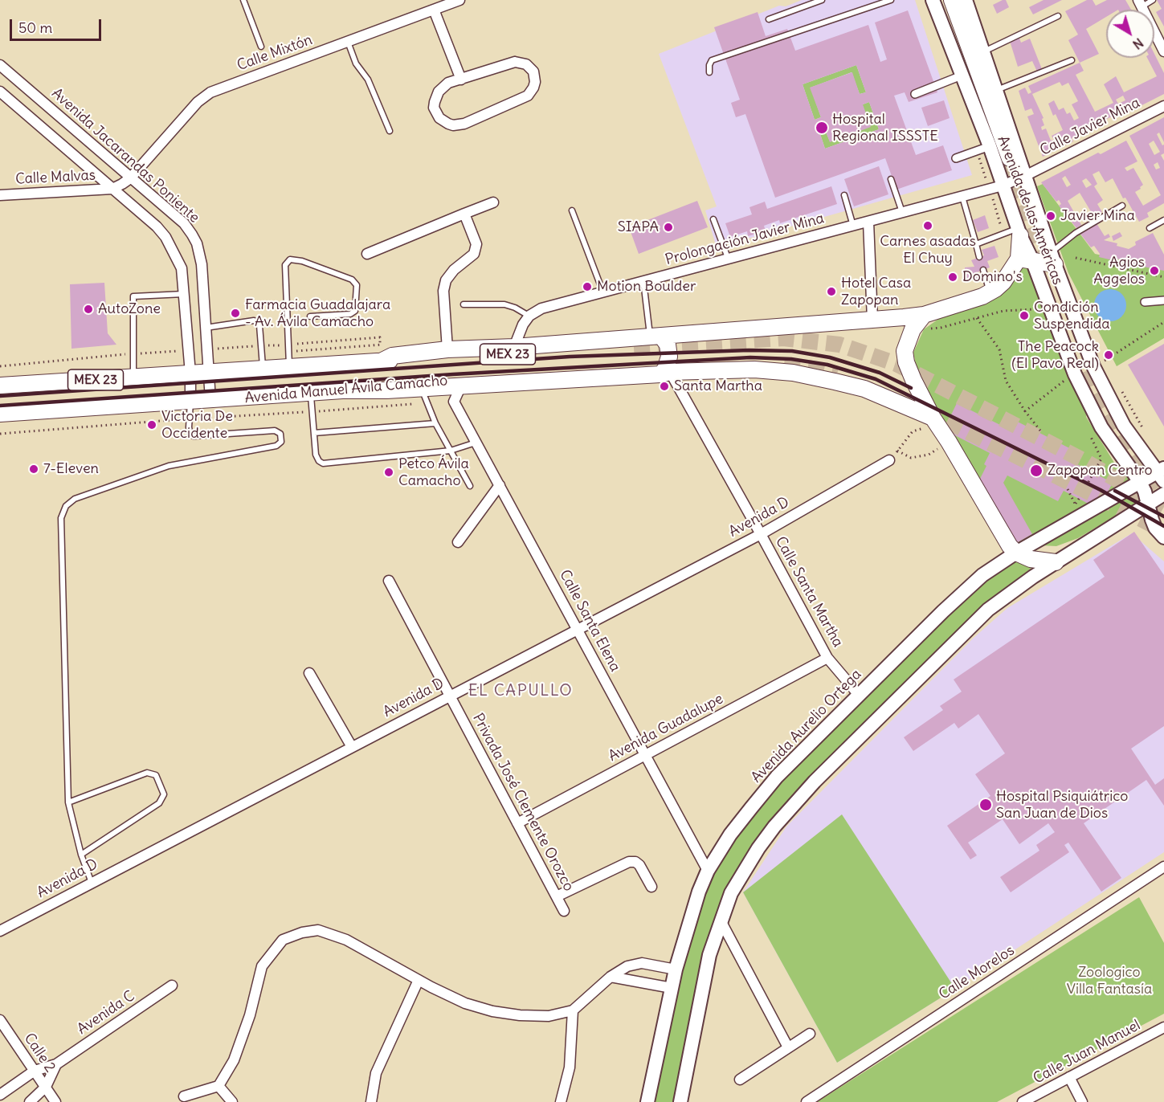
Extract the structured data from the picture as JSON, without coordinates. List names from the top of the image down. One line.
{"streets":{"main road":["Avenida de las Américas","MEX 23","Avenida Manuel Ávila Camacho","Avenida Aurelio Ortega"],"street":["Calle Mixtón","Calle Javier Mina","Avenida Jacarandas Poniente","Calle Malvas","Prolongación Javier Mina","Avenida D","Calle Santa Martha","Calle Santa Elena","Avenida Guadalupe","Privada José Clemente Orozco","Calle Morelos","Avenida C","Calle Juan Manuel","Calle 2"]},"crossings":[["Calle Mixtón","Avenida Jacarandas Poniente"],["Calle Mixtón","Calle Malvas"],["Calle Javier Mina","Avenida de las Américas"],["Calle Javier Mina","Prolongación Javier Mina"],["Avenida Jacarandas Poniente","Avenida Manuel Ávila Camacho"],["Avenida de las Américas","Prolongación Javier Mina"],["Avenida de las Américas","Avenida Aurelio Ortega"],["Avenida D","Calle Santa Martha"],["Avenida D","Calle Santa Elena"],["Avenida D","Privada José Clemente Orozco"],["Calle Santa Martha","Avenida Aurelio Ortega"],["Calle Santa Martha","Avenida Guadalupe"],["Calle Santa Elena","Avenida Aurelio Ortega"],["Calle Santa Elena","Avenida Guadalupe"],["Avenida Guadalupe","Privada José Clemente Orozco"],["Avenida C","Calle 2"]],"districts":["EL CAPULLO"],"parks":["Zoologico Villa Fantasía"],"places":["Hospital Regional ISSSTE","Javier Mina","Carnes asadas El Chuy","SIAPA","Agios Aggelos","Domino's","Motion Boulder","Hotel Casa Zapopan","AutoZone","Farmacia Guadalajara - Av. Ávila Camacho","Condición Suspendida","The Peacock (El Pavo Real)","Santa Martha","Victoria De Occidente","7-Eleven","Zapopan Centro","Petco Ávila Camacho","Hospital Psiquiátrico San Juan de Dios"],"scale_bar":"50 m","north":"bottom right"}
